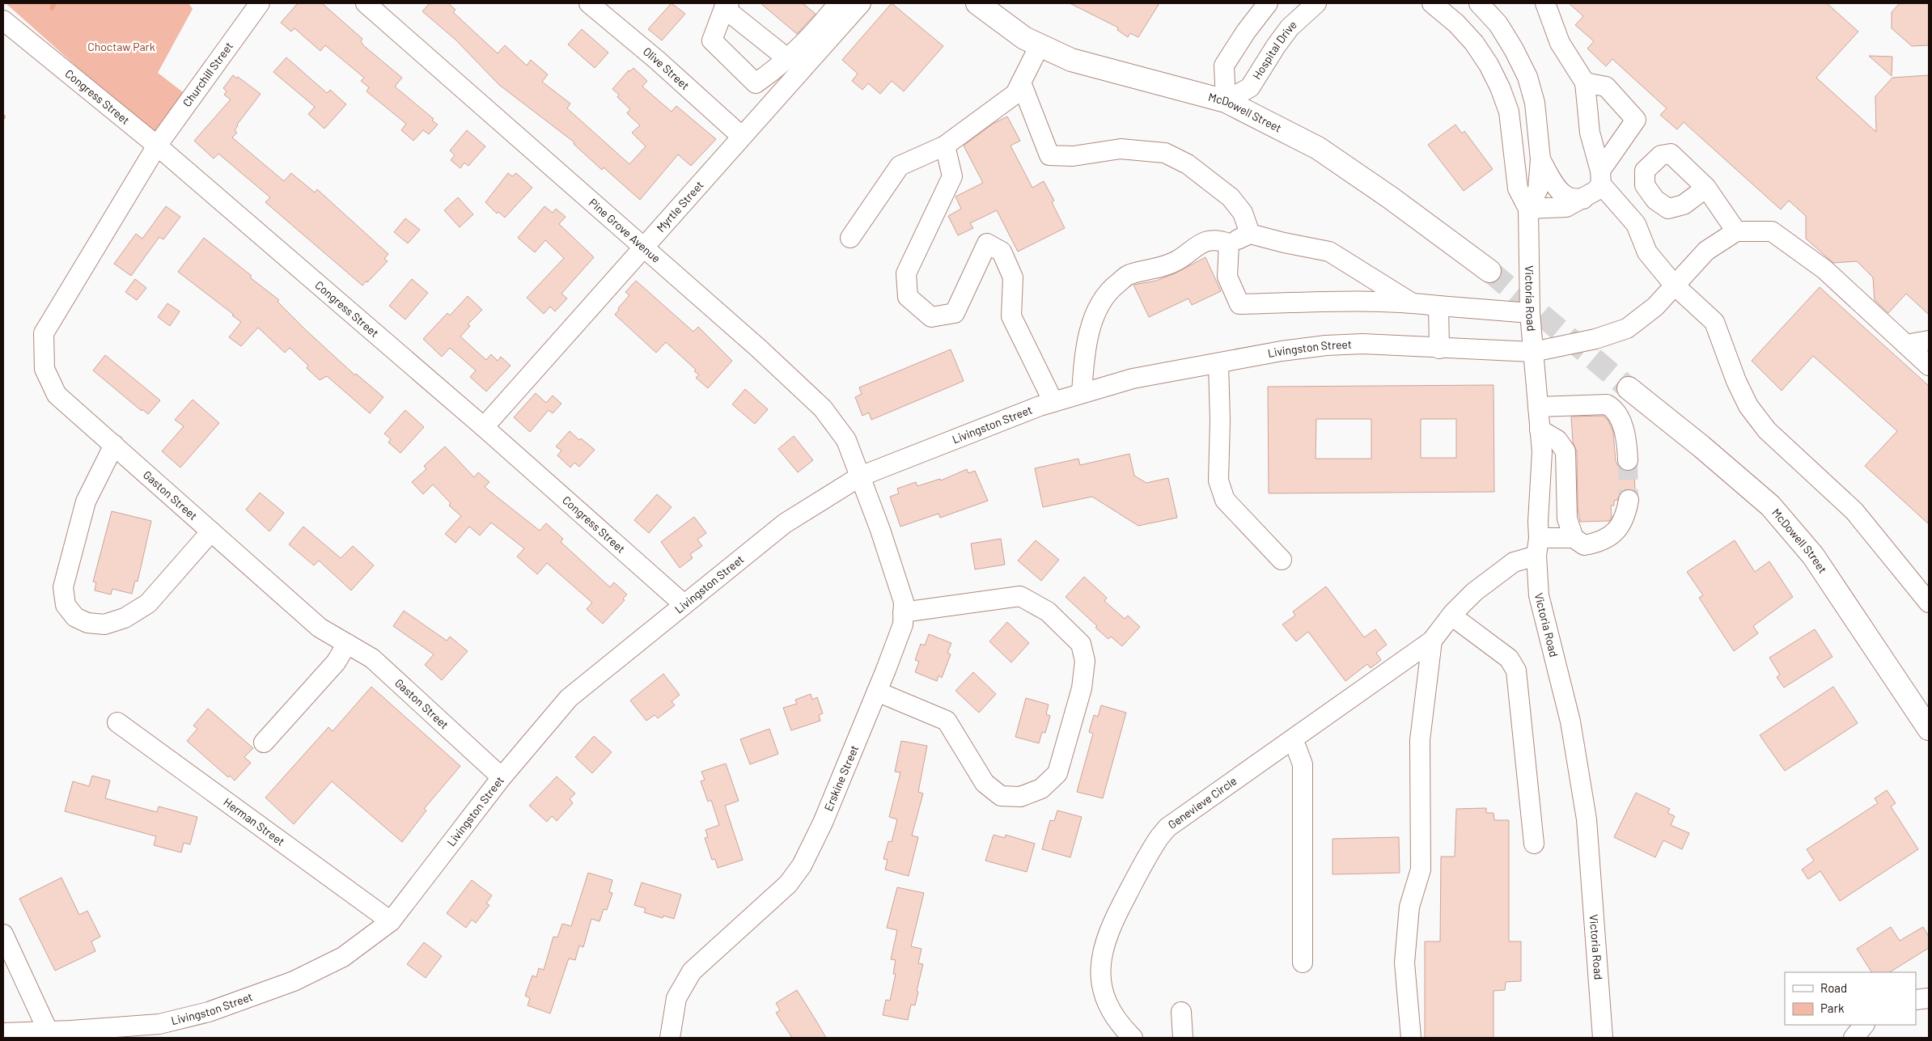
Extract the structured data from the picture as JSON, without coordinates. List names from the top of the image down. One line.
{"streets":{"main road":["McDowell Street"],"street":["Hospital Drive","Olive Street","Churchill Street","Congress Street","Myrtle Street","Pine Grove Avenue","Victoria Road","Livingston Street","Gaston Street","Erskine Street","Genevieve Circle","Herman Street"]},"crossings":[["Hospital Drive","McDowell Street"],["Olive Street","Myrtle Street"],["Churchill Street","Congress Street"],["Churchill Street","Gaston Street"],["Congress Street","Myrtle Street"],["Congress Street","Livingston Street"],["Congress Street","Gaston Street"],["Myrtle Street","Pine Grove Avenue"],["Pine Grove Avenue","Livingston Street"],["Pine Grove Avenue","Erskine Street"],["Victoria Road","Livingston Street"],["Livingston Street","Gaston Street"],["Livingston Street","Erskine Street"],["Livingston Street","Herman Street"]],"parks":["Choctaw Park"],"legend":["Road","Park"]}
